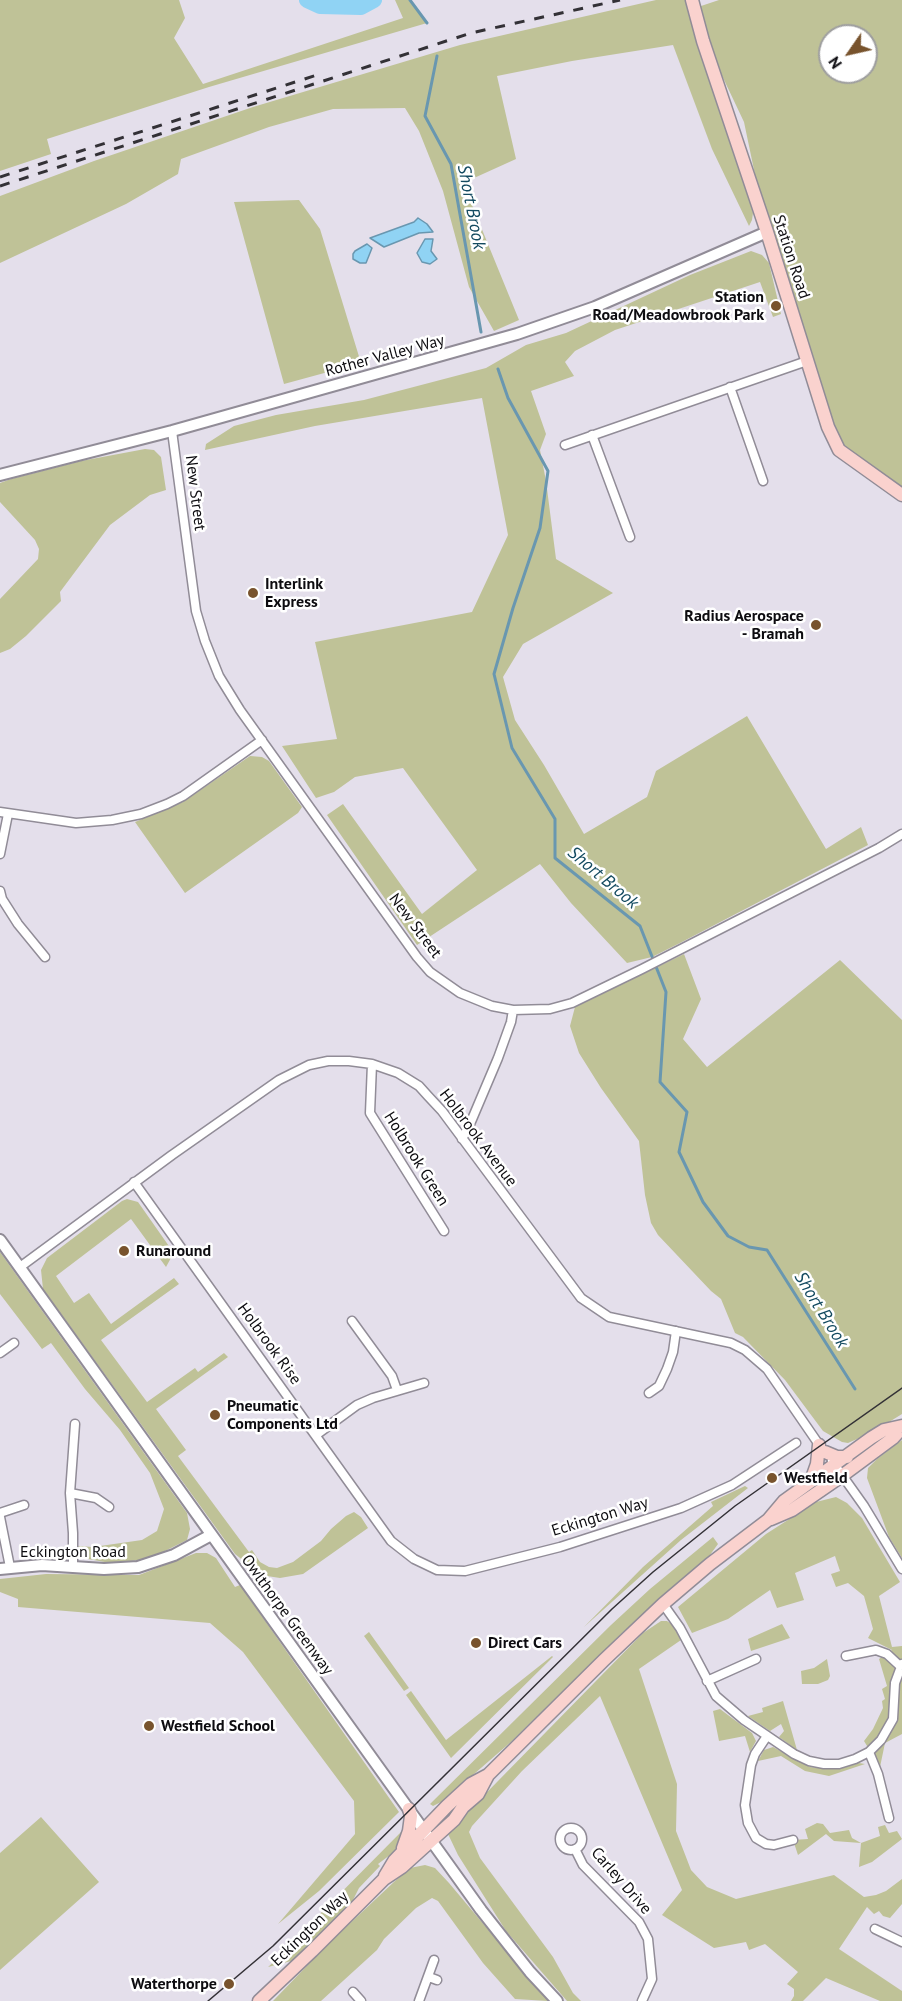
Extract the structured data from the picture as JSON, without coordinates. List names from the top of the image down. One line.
{"streets":{"main road":["Station Road","Eckington Way"],"street":["Rother Valley Way","New Street","Holbrook Avenue","Holbrook Green","Holbrook Rise","Eckington Road","Owlthorpe Greenway","Carley Drive"]},"crossings":[["Station Road","Rother Valley Way"],["Rother Valley Way","New Street"],["Holbrook Avenue","Holbrook Green"],["Holbrook Avenue","Holbrook Rise"],["Holbrook Avenue","Owlthorpe Greenway"],["Holbrook Rise","Eckington Way"],["Eckington Way","Owlthorpe Greenway"],["Eckington Road","Owlthorpe Greenway"]],"water":["Short Brook"],"places":["Station Road/Meadowbrook Park","Interlink Express","Radius Aerospace - Bramah","Runaround","Pneumatic Components Ltd","Westfield","Direct Cars","Westfield School","Waterthorpe"],"north":"bottom left"}
